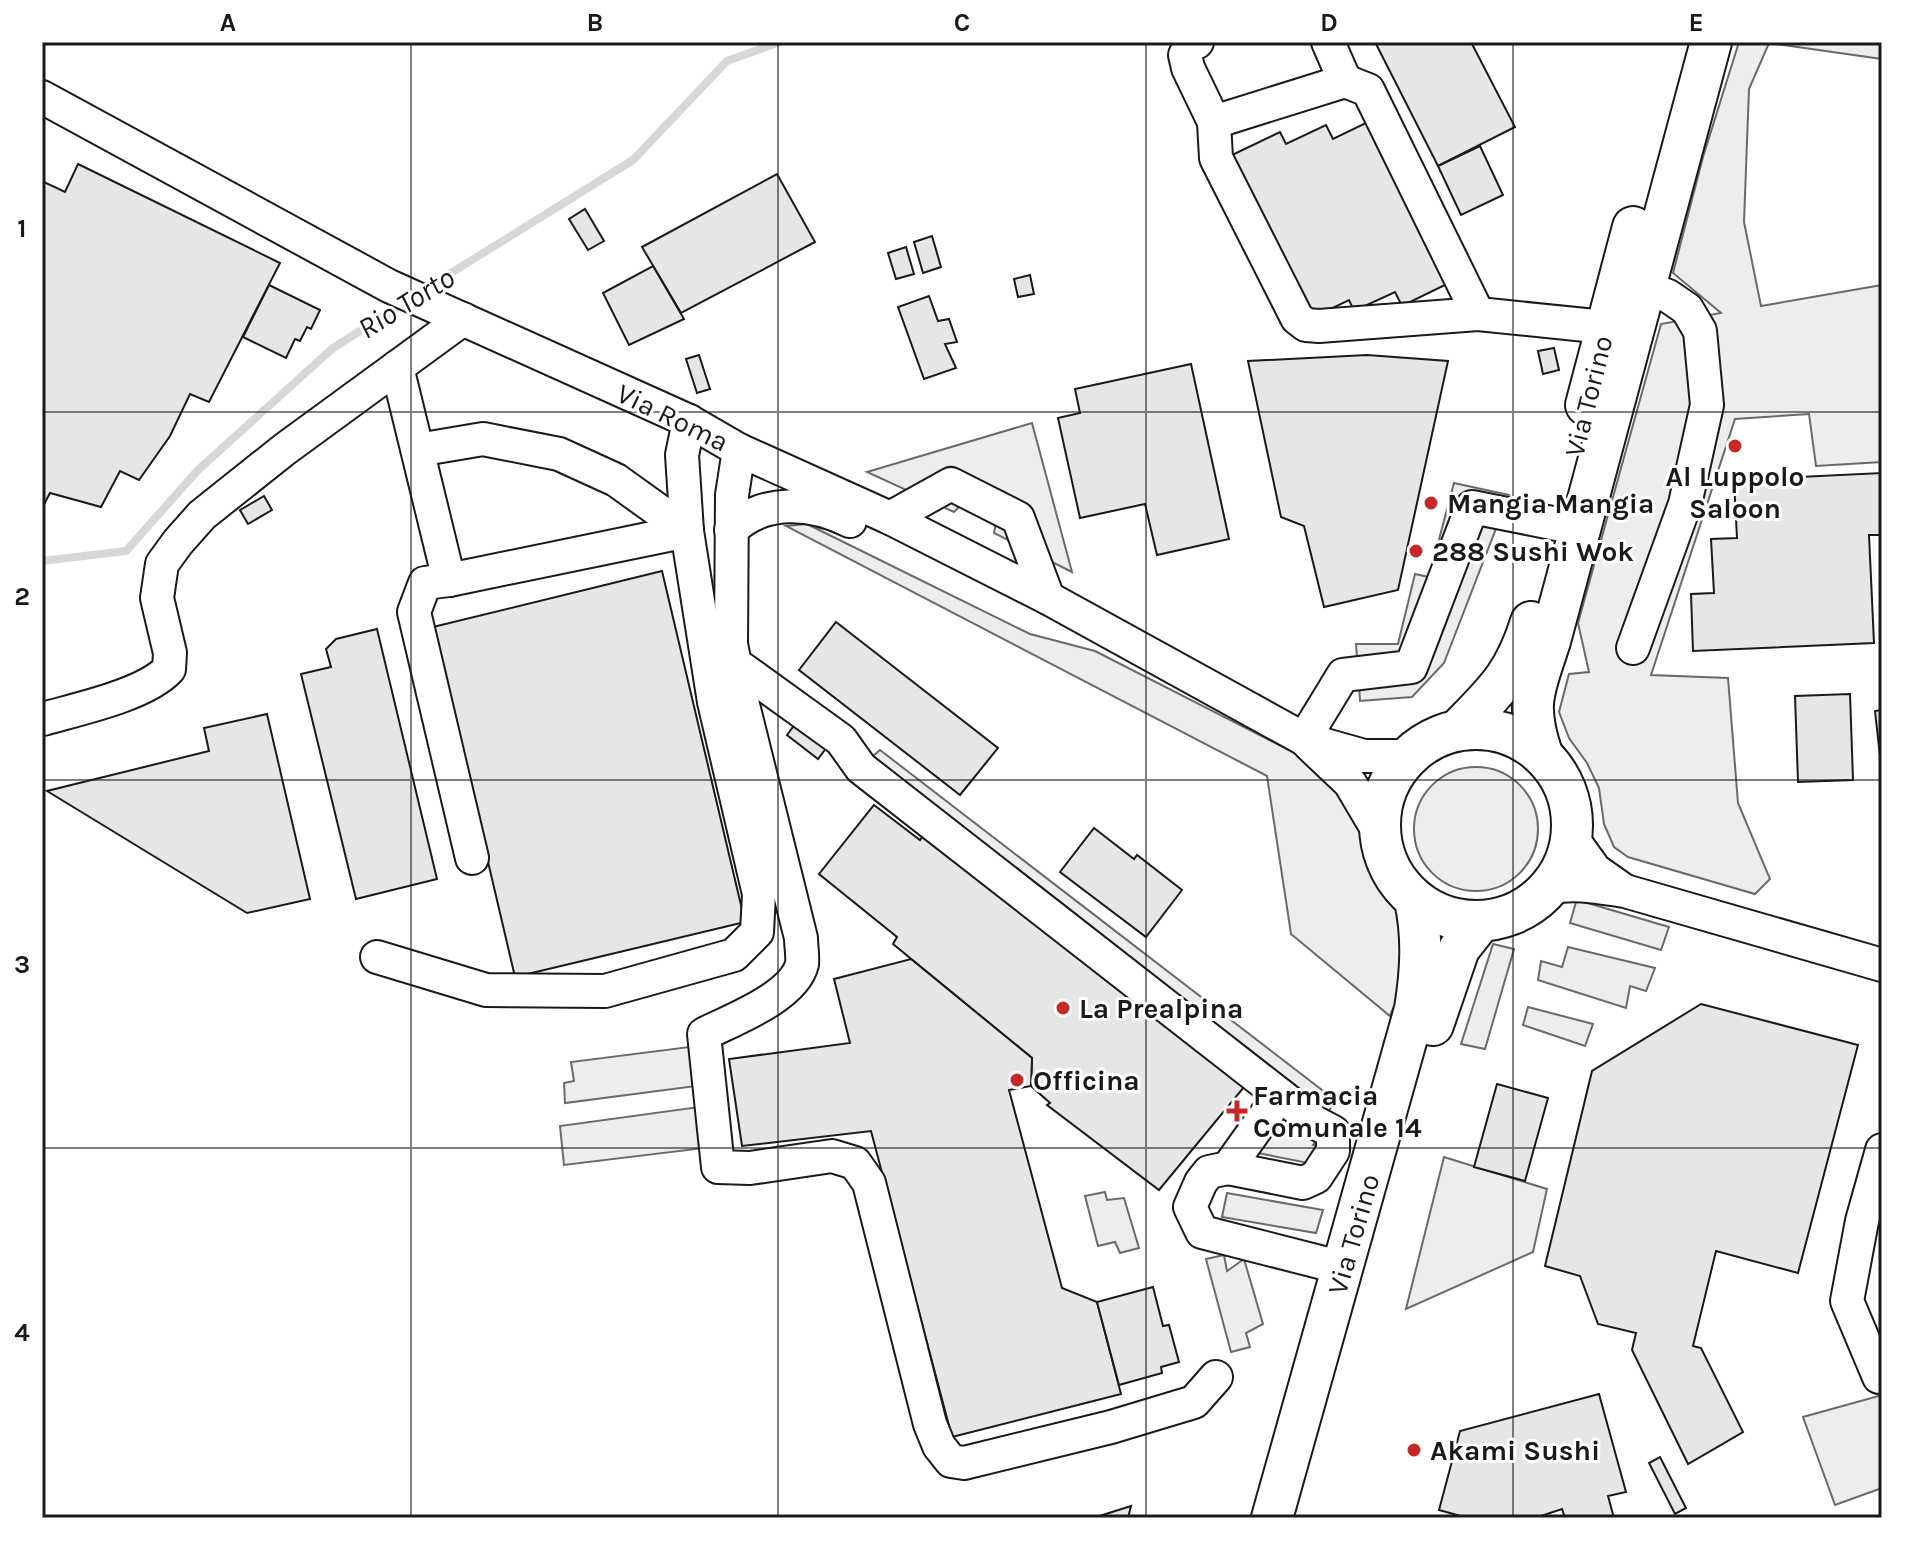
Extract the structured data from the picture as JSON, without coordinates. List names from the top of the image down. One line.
{"streets":{"main road":["Via Torino"],"street":["Via Roma"]},"water":["Rio Torto"],"places":{"other":["Al Luppolo Saloon","Mangia Mangia","288 Sushi Wok","La Prealpina","Officina","Akami Sushi"],"health":["Farmacia Comunale 14"]},"grid":{"columns":["A","B","C","D","E"],"rows":["1","2","3","4"]}}
